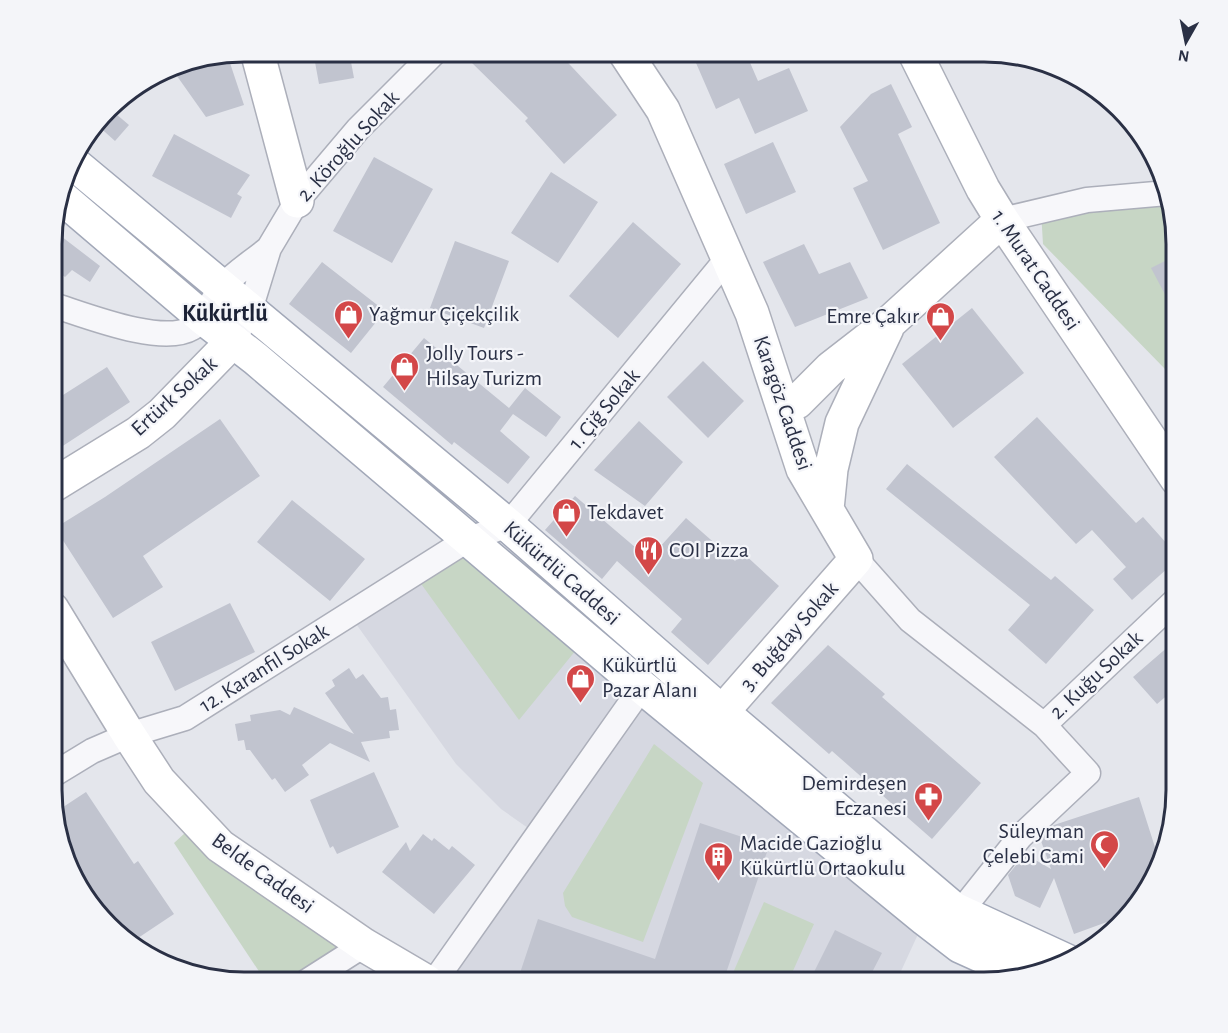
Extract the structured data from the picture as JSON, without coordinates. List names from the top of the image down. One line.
{"streets":{"street":["2. Köroğlu Sokak","1. Murat Caddesi","Ertürk Sokak","Karagöz Caddesi","1. Çiğ Sokak","Kükürtlü Caddesi","3. Buğday Sokak","12. Karanfil Sokak","2. Kuğu Sokak","Belde Caddesi"]},"crossings":[["2. Köroğlu Sokak","Ertürk Sokak"],["2. Köroğlu Sokak","Kükürtlü Caddesi"],["Ertürk Sokak","Kükürtlü Caddesi"],["Karagöz Caddesi","1. Çiğ Sokak"],["Karagöz Caddesi","3. Buğday Sokak"],["Karagöz Caddesi","2. Kuğu Sokak"],["1. Çiğ Sokak","Kükürtlü Caddesi"],["1. Çiğ Sokak","12. Karanfil Sokak"],["Kükürtlü Caddesi","3. Buğday Sokak"],["Kükürtlü Caddesi","12. Karanfil Sokak"],["Kükürtlü Caddesi","2. Kuğu Sokak"],["12. Karanfil Sokak","Belde Caddesi"]],"districts":["Kükürtlü"],"places":{"shop":["Yağmur Çiçekçilik","Emre Çakır","Jolly Tours - Hilsay Turizm","Tekdavet","Kükürtlü Pazar Alanı"],"restaurant":["COI Pizza"],"pharmacy":["Demirdeşen Eczanesi"],"mosque":["Süleyman Çelebi Cami"],"building":["Macide Gazioğlu Kükürtlü Ortaokulu"]},"north":"bottom"}
